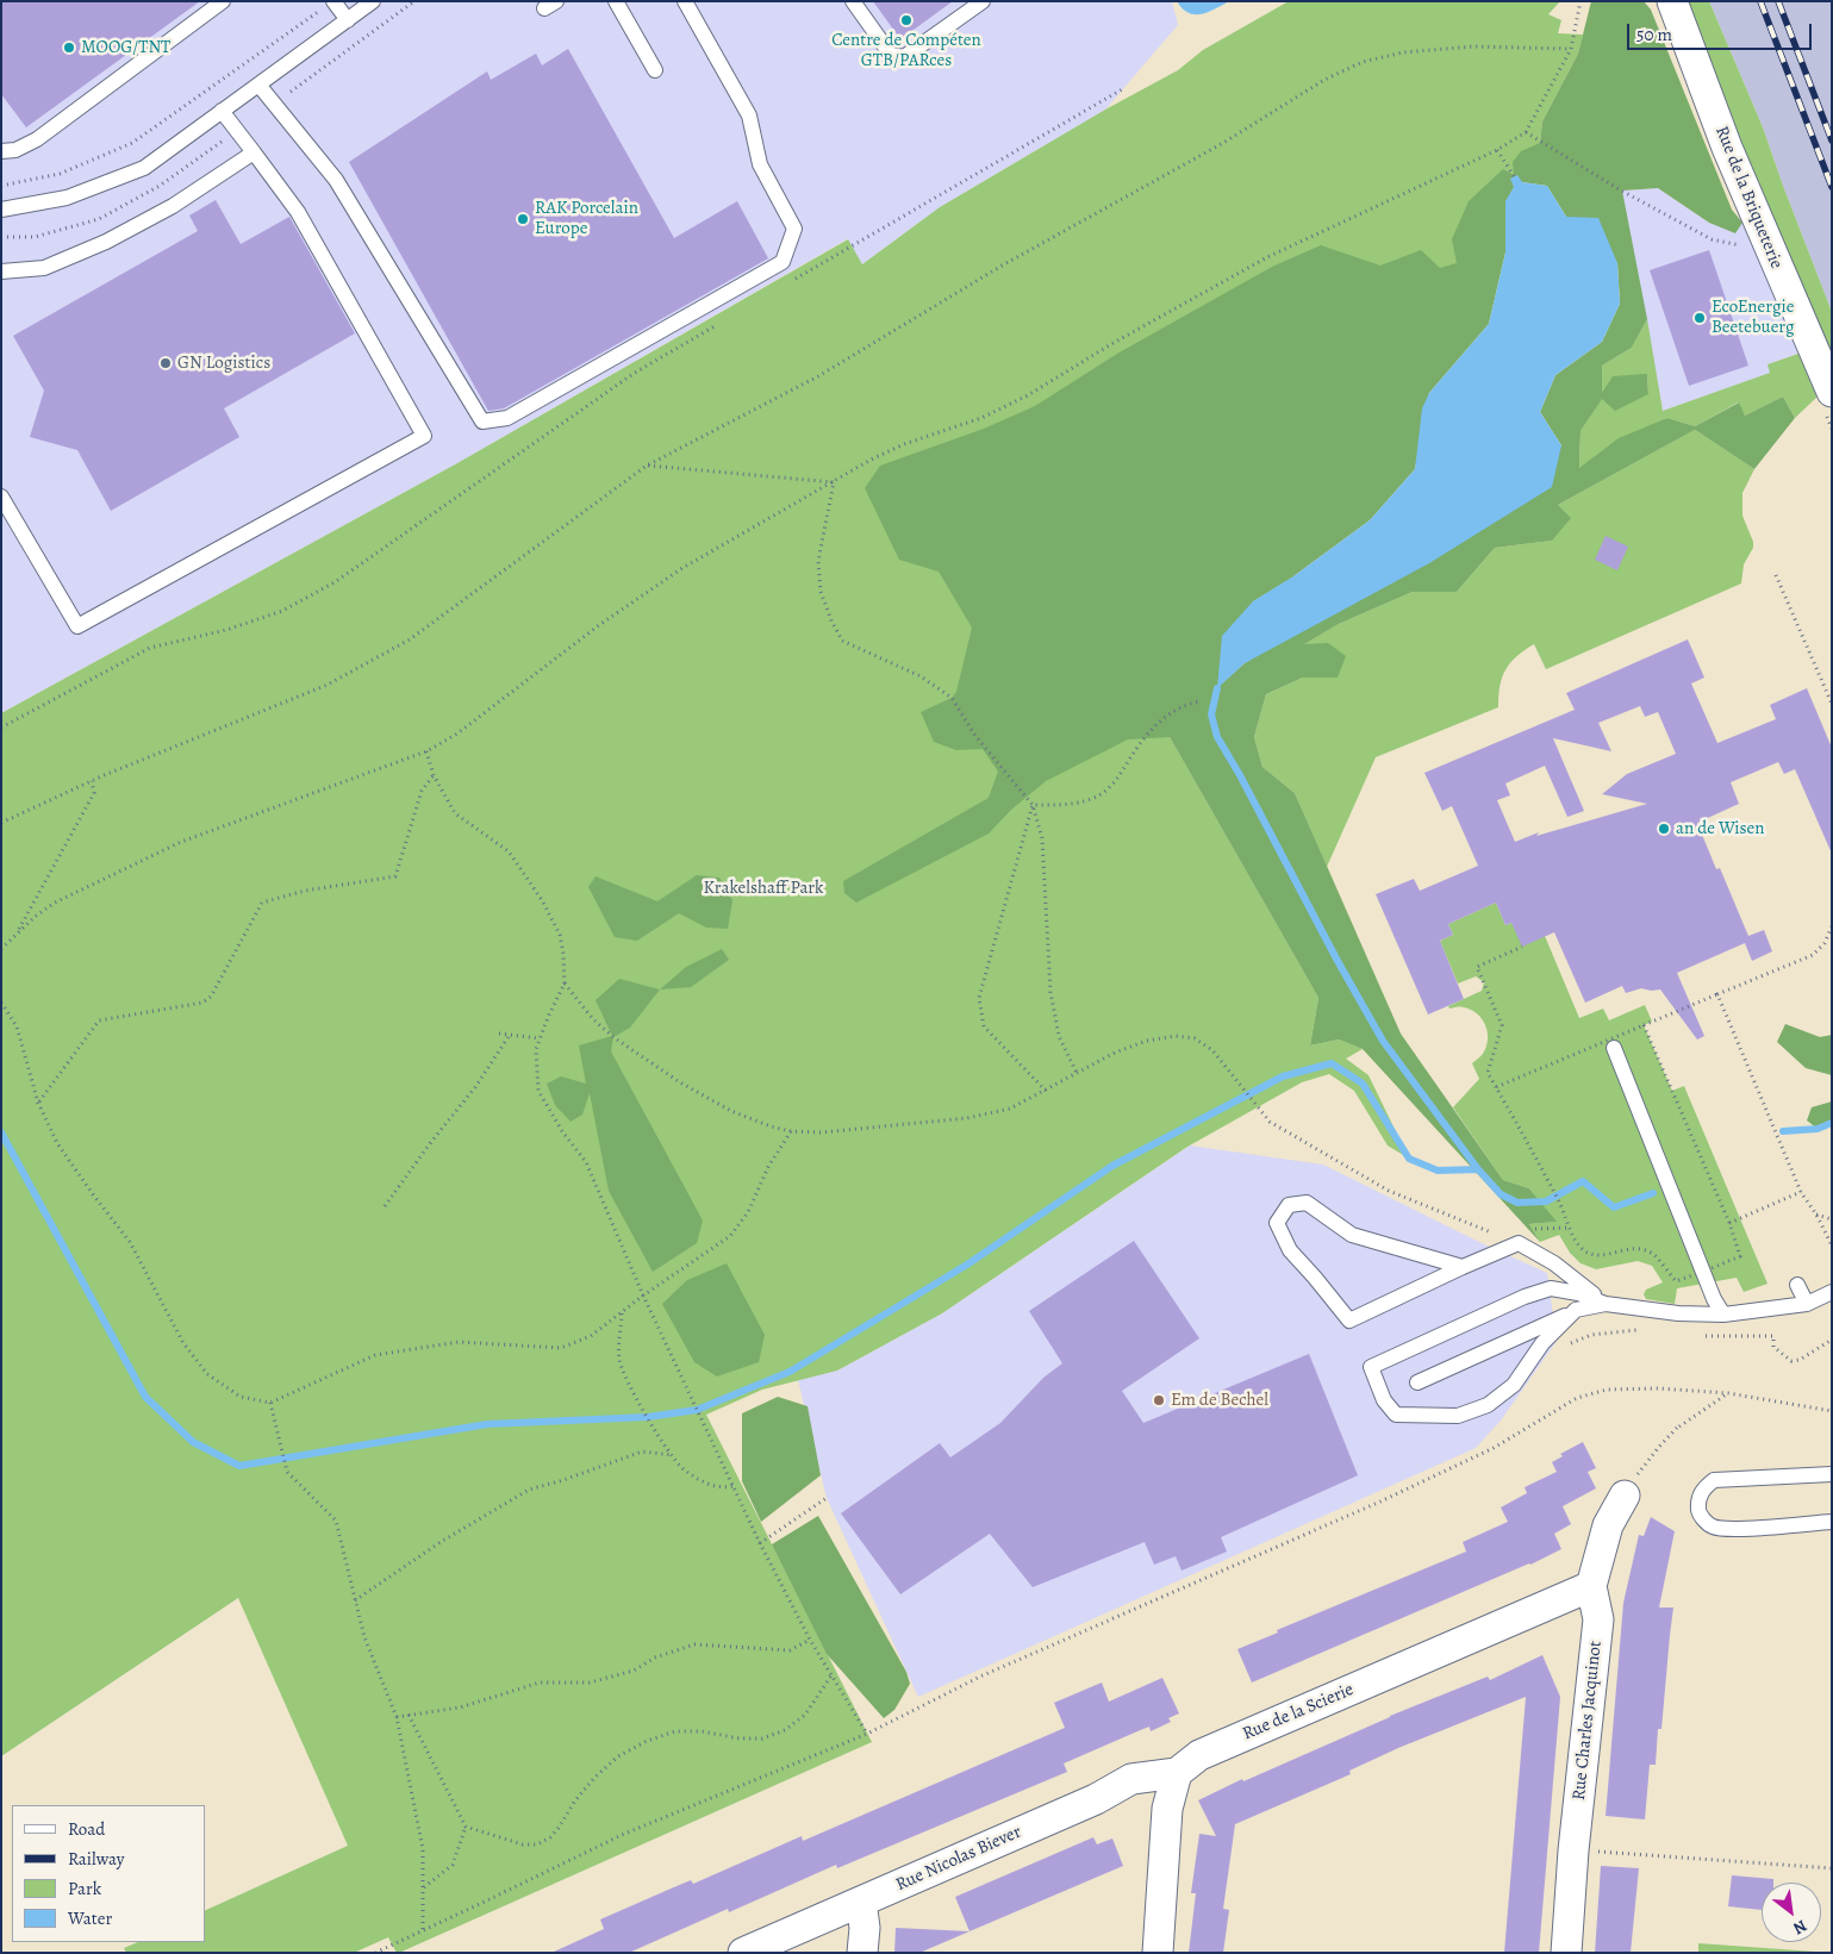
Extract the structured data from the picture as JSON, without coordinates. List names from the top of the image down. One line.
{"streets":{"street":["Rue de la Briqueterie","Rue de la Scierie","Rue Charles Jacquinot","Rue Nicolas Biever"]},"crossings":[["Rue de la Scierie","Rue Charles Jacquinot"],["Rue de la Scierie","Rue Nicolas Biever"]],"parks":["Krakelshaff Park"],"places":["Centre de Compéten GTB/PARces","MOOG/TNT","RAK Porcelain Europe","EcoEnergie Beetebuerg","GN Logistics","an de Wisen","Em de Bechel"],"legend":["Road","Railway","Park","Water"],"scale_bar":"50 m","north":"bottom right"}
